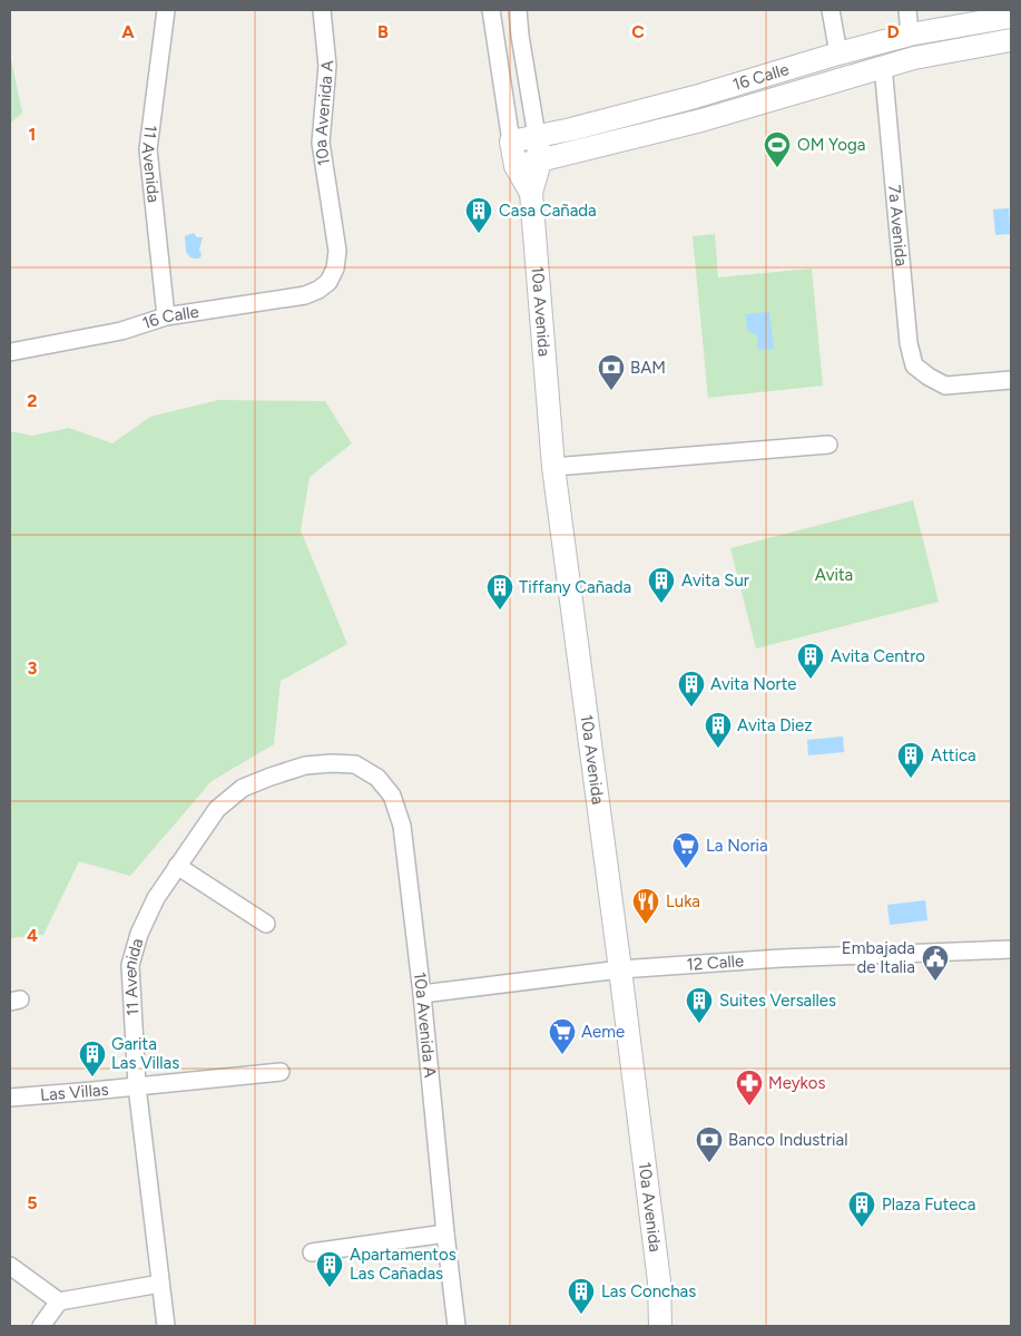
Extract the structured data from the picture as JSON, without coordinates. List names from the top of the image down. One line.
{"streets":{"street":["16 Calle","10a Avenida A","11 Avenida","7a Avenida","10a Avenida","12 Calle","Las Villas"]},"crossings":[["16 Calle","10a Avenida A"],["16 Calle","11 Avenida"],["16 Calle","7a Avenida"],["16 Calle","10a Avenida"],["10a Avenida A","11 Avenida"],["10a Avenida A","12 Calle"],["11 Avenida","Las Villas"],["10a Avenida","12 Calle"]],"parks":["Avita"],"places":{"sports":["OM Yoga"],"building":["Casa Cañada","Avita Sur","Tiffany Cañada","Avita Centro","Avita Norte","Avita Diez","Attica","Suites Versalles","Garita Las Villas","Plaza Futeca","Apartamentos Las Cañadas","Las Conchas"],"bank":["BAM","Banco Industrial"],"supermarket":["La Noria","Aeme"],"restaurant":["Luka"],"public building":["Embajada de Italia"],"pharmacy":["Meykos"]},"grid":{"columns":["A","B","C","D"],"rows":["1","2","3","4","5"]}}
